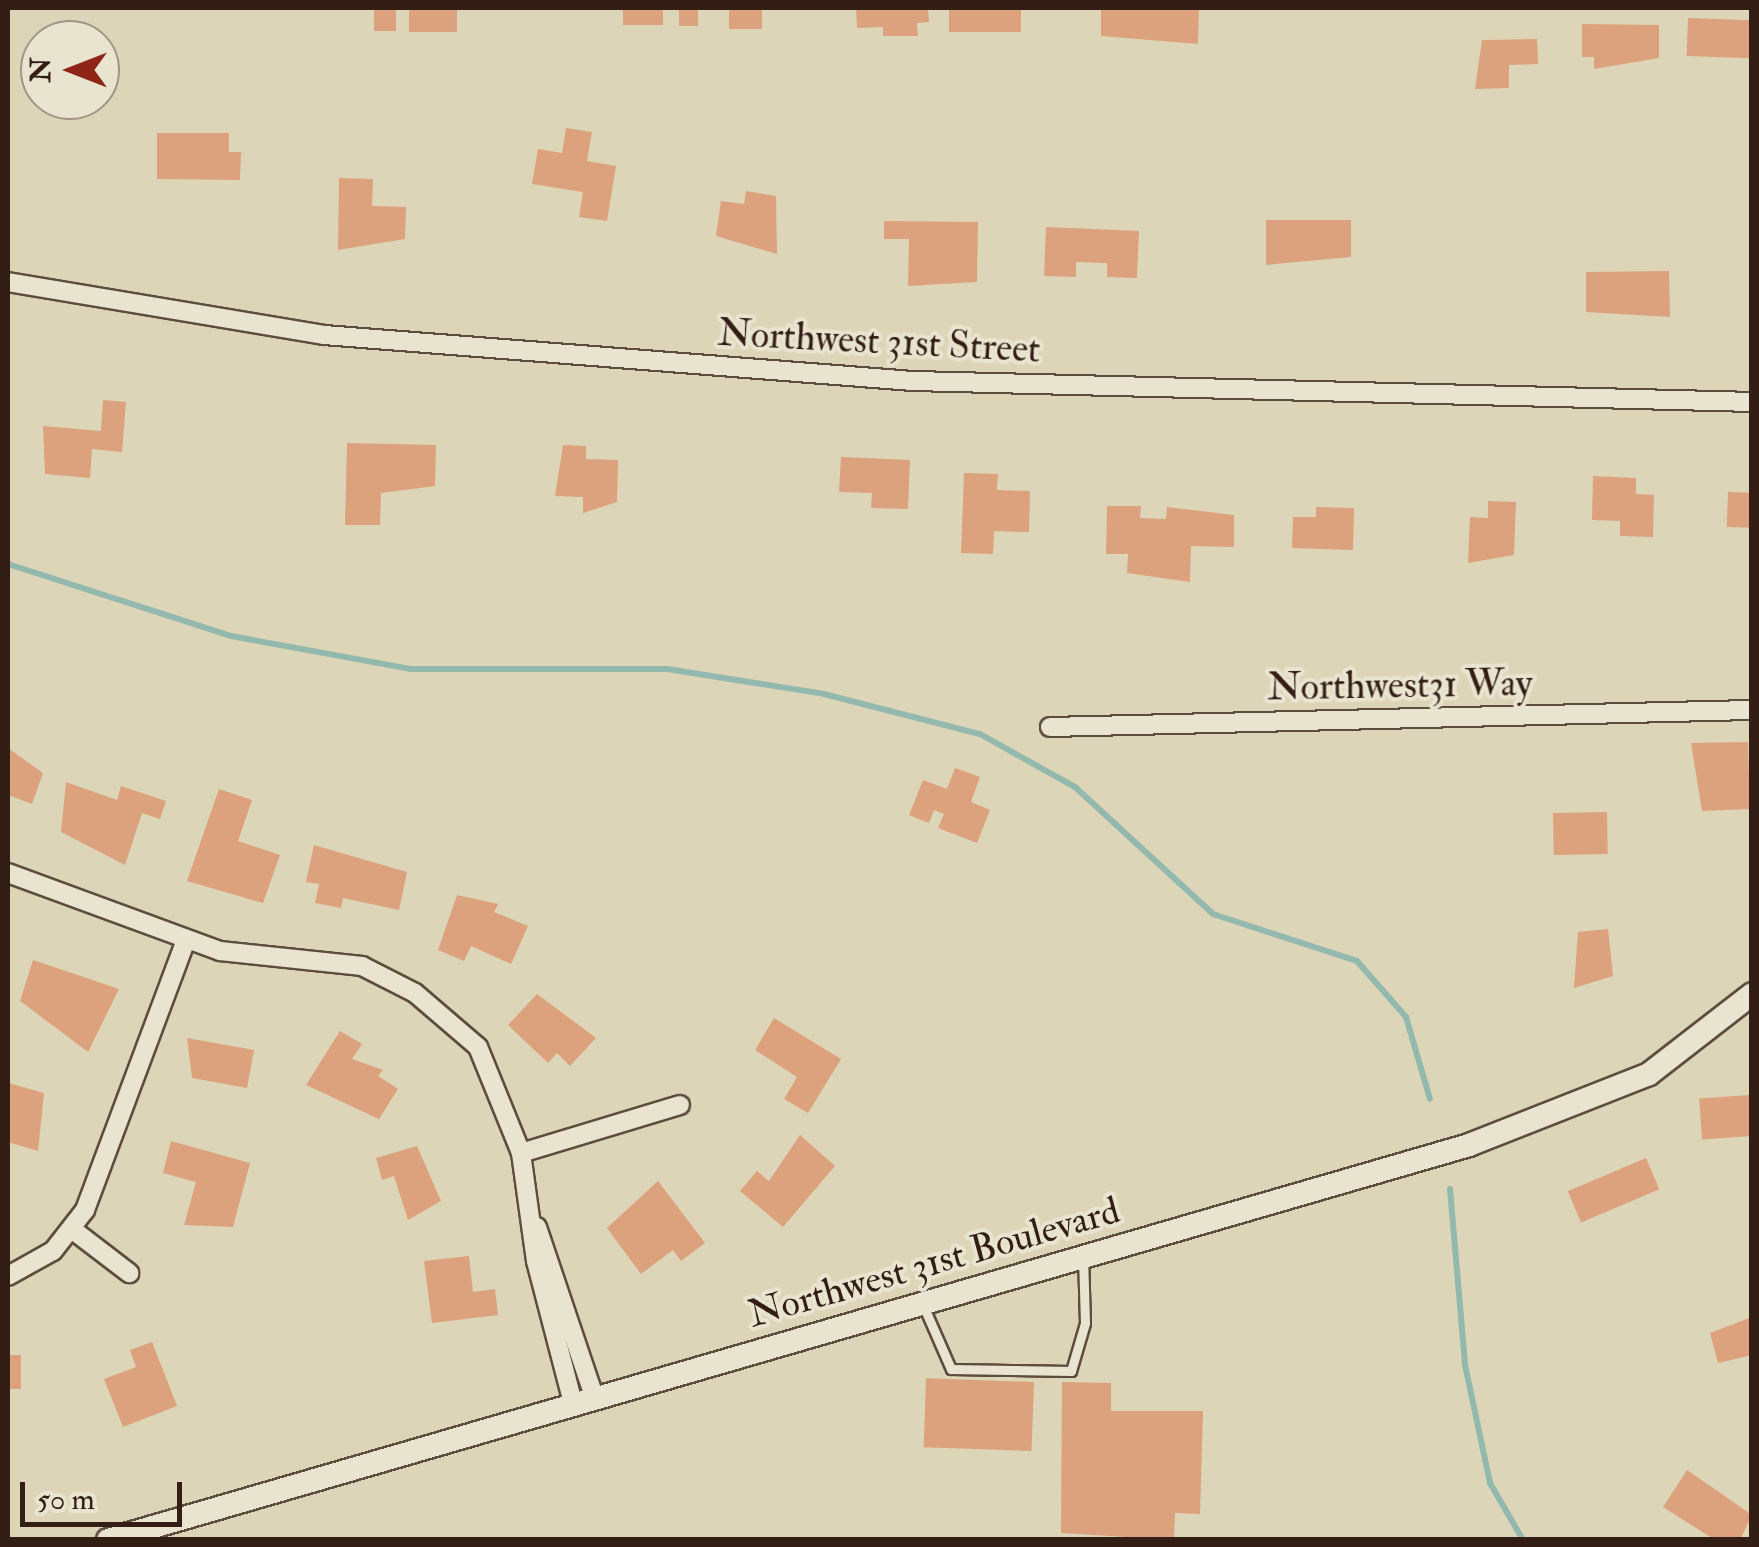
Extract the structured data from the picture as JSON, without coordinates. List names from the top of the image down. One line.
{"streets":{"street":["Northwest 31st Street","Northwest31 Way","Northwest 31st Boulevard"]},"scale_bar":"50 m","north":"left"}
